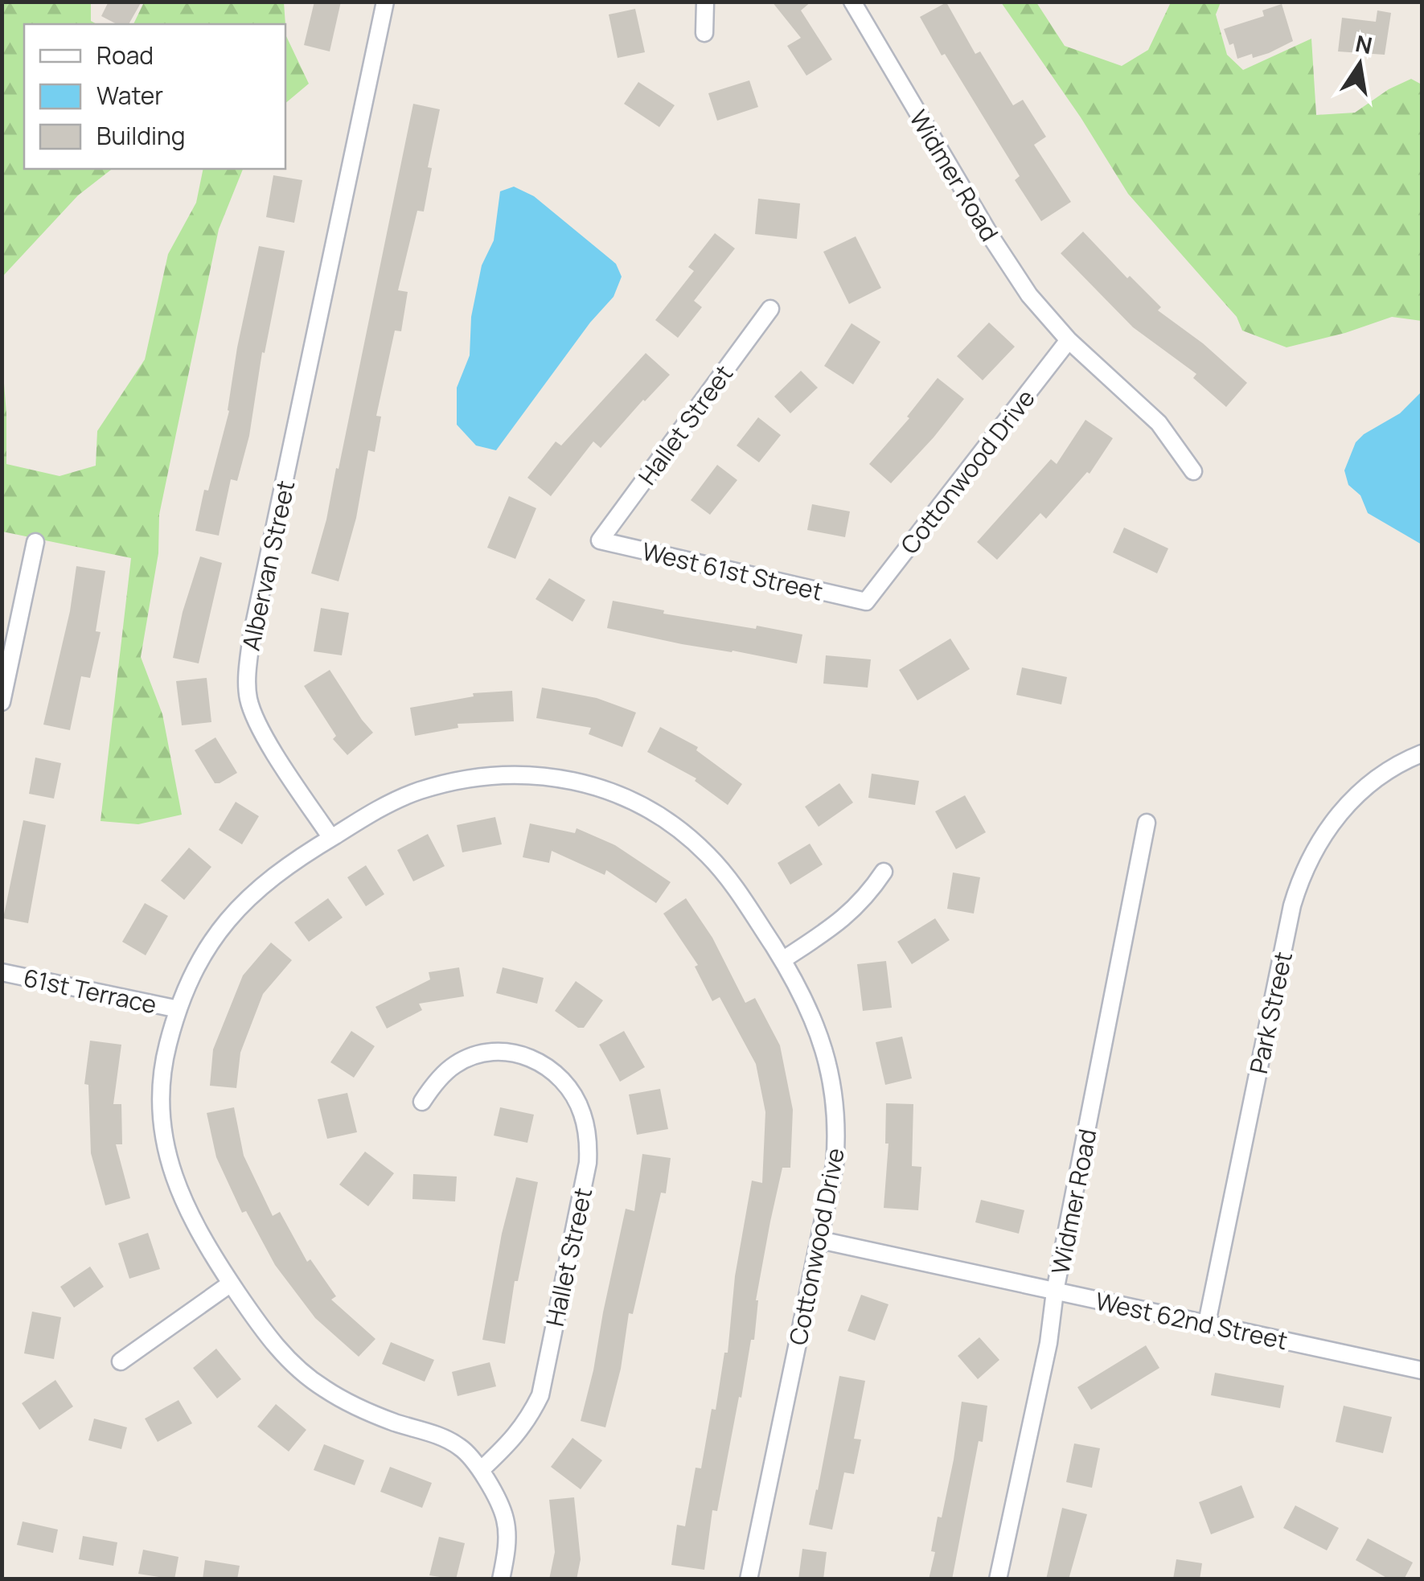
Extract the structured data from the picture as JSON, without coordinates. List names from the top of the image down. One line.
{"streets":{"street":["Widmer Road","Hallet Street","Cottonwood Drive","Albervan Street","West 61st Street","61st Terrace","Park Street","West 62nd Street"]},"crossings":[["Widmer Road","Cottonwood Drive"],["Widmer Road","West 62nd Street"],["Hallet Street","West 61st Street"],["Cottonwood Drive","Albervan Street"],["Cottonwood Drive","West 61st Street"],["Cottonwood Drive","West 62nd Street"],["Park Street","West 62nd Street"]],"legend":["Road","Water","Building"],"north":"top"}
